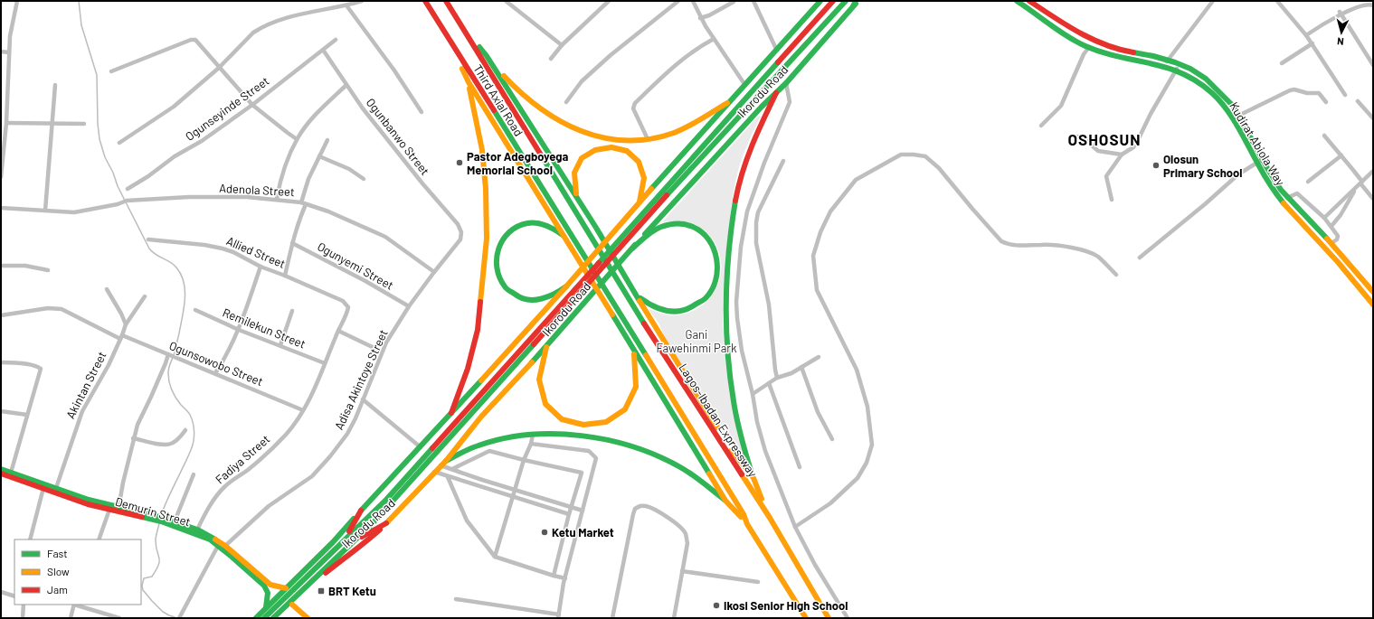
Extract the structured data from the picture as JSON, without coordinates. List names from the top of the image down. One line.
{"streets":{"main road":["Ikorodu Road","Third Axial Road","Kudirat Abiola Way","Lagos-Ibadan Expressway","Demurin Street"],"street":["Ogunseyinde Street","Ogunbanwo Street","Adenola Street","Allied Street","Ogunyemi Street","Remilekun Street","Ogunsowobo Street","Adisa Akintoye Street","Akintan Street","Fadiya Street"]},"crossings":[["Ikorodu Road","Demurin Street"],["Third Axial Road","Lagos-Ibadan Expressway"],["Ogunseyinde Street","Ogunbanwo Street"],["Ogunbanwo Street","Adisa Akintoye Street"],["Adenola Street","Adisa Akintoye Street"],["Allied Street","Fadiya Street"],["Ogunyemi Street","Adisa Akintoye Street"],["Remilekun Street","Fadiya Street"],["Ogunsowobo Street","Akintan Street"],["Ogunsowobo Street","Fadiya Street"],["Adisa Akintoye Street","Demurin Street"],["Akintan Street","Demurin Street"],["Fadiya Street","Demurin Street"]],"districts":["OSHOSUN"],"parks":["Gani Fawehinmi Park"],"places":{"other":["Pastor Adegboyega Memorial School","Olosun Primary School","Ketu Market","Ikosi Senior High School"],"transit":["BRT Ketu"]},"legend":["Fast","Slow","Jam"],"north":"bottom"}
